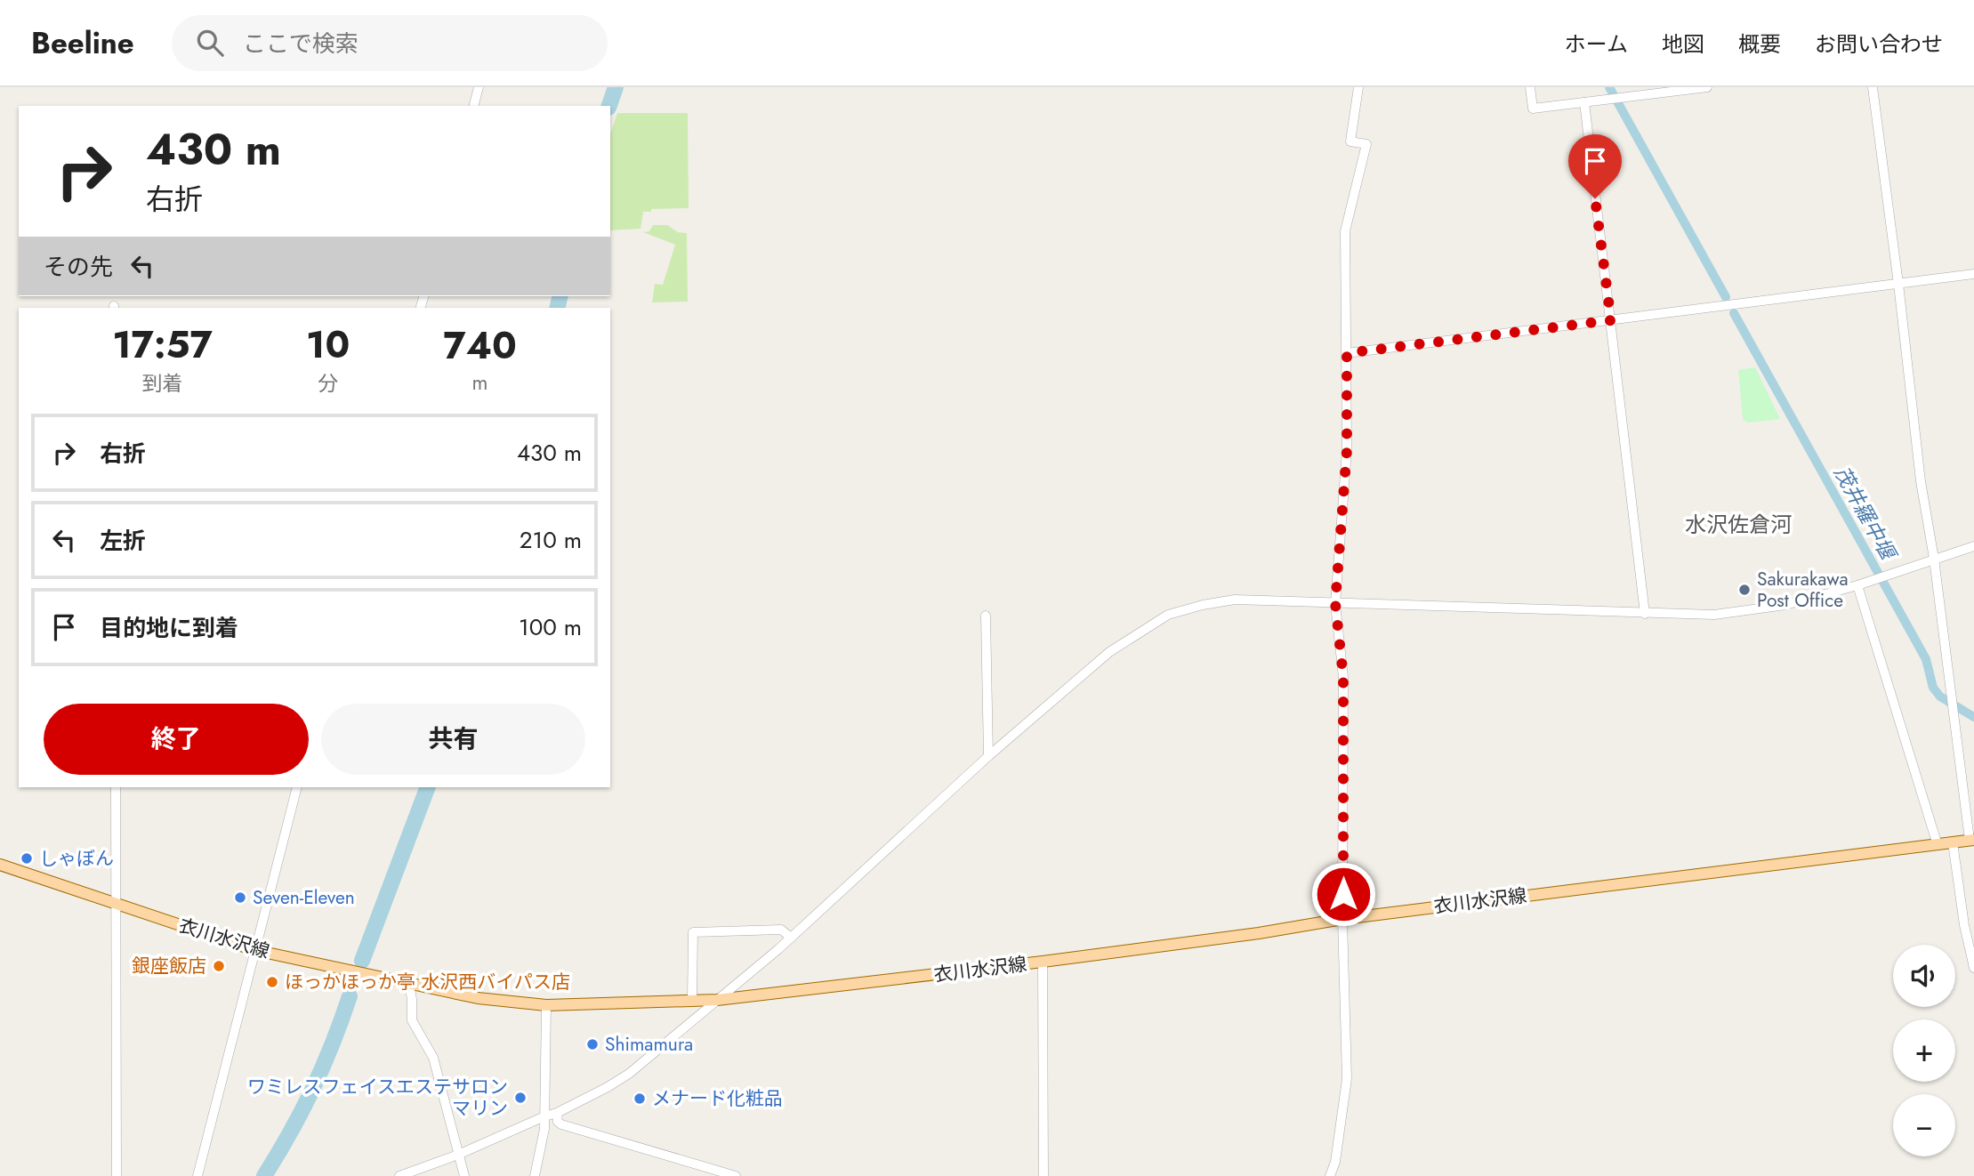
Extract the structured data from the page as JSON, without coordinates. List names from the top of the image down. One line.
{"streets":{"main road":["衣川水沢線"]},"districts":["水沢佐倉河"],"water":["茂井羅中堰"],"places":["Sakurakawa Post Office","しゃぼん","Seven-Eleven","銀座飯店","ほっかほっか亭 水沢西バイパス店","Shimamura","ワミレスフェイスエステサロン マリン","メナード化粧品"],"page":{"header":"Beeline","search":"ここで検索","nav":["ホーム","地図","概要","お問い合わせ"],"turn":["430 m","右折"],"then":"その先","eta":["17:57","到着","10","分","740","m"],"list":[{"name":"右折","value":"430 m"},{"name":"左折","value":"210 m"},{"name":"目的地に到着","value":"100 m"}],"buttons":["終了","共有"],"map_buttons":["+","−"]}}
